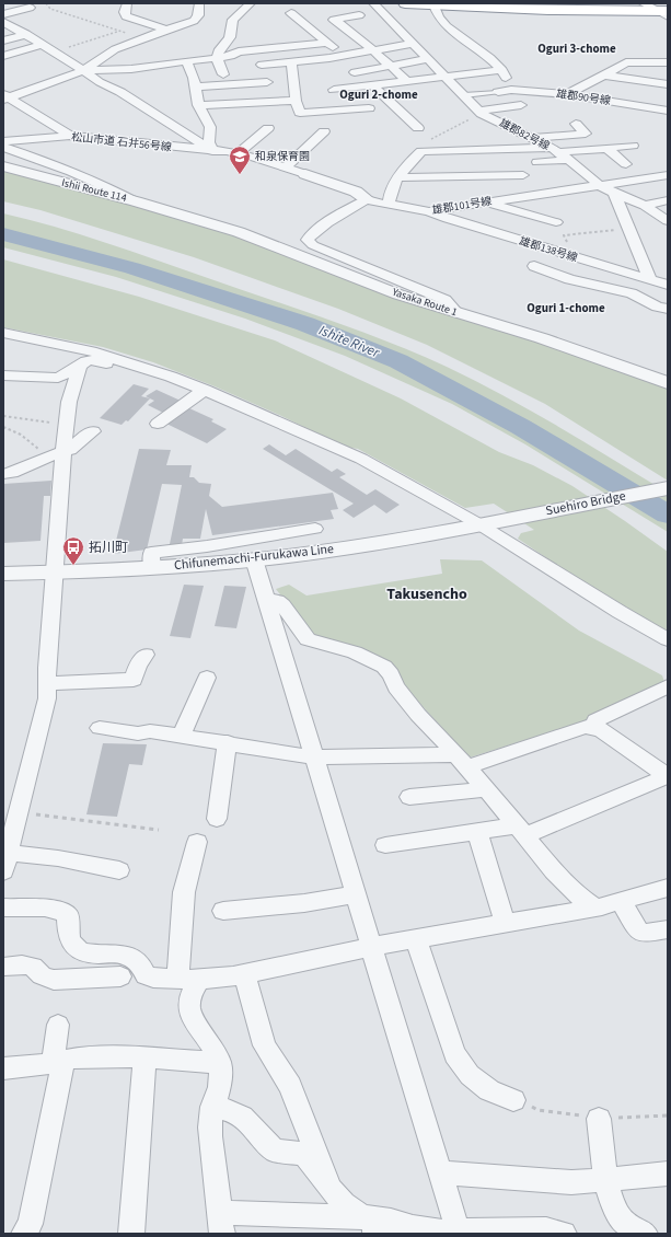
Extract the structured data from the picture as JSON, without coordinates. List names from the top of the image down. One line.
{"streets":{"street":["雄郡90号線","雄郡82号線","松山市道 石井56号線","Ishii Route 114","雄郡101号線","雄郡138号線","Yasaka Route 1","Suehiro Bridge","Chifunemachi-Furukawa Line"]},"crossings":[["雄郡82号線","雄郡101号線"],["Ishii Route 114","Yasaka Route 1"],["雄郡101号線","雄郡138号線"],["Suehiro Bridge","Chifunemachi-Furukawa Line"]],"districts":["Oguri 3-chome","Oguri 2-chome","Oguri 1-chome","Takusencho"],"water":["Ishite River"],"places":{"school or university":["和泉保育園"],"bus stop":["拓川町"]}}
